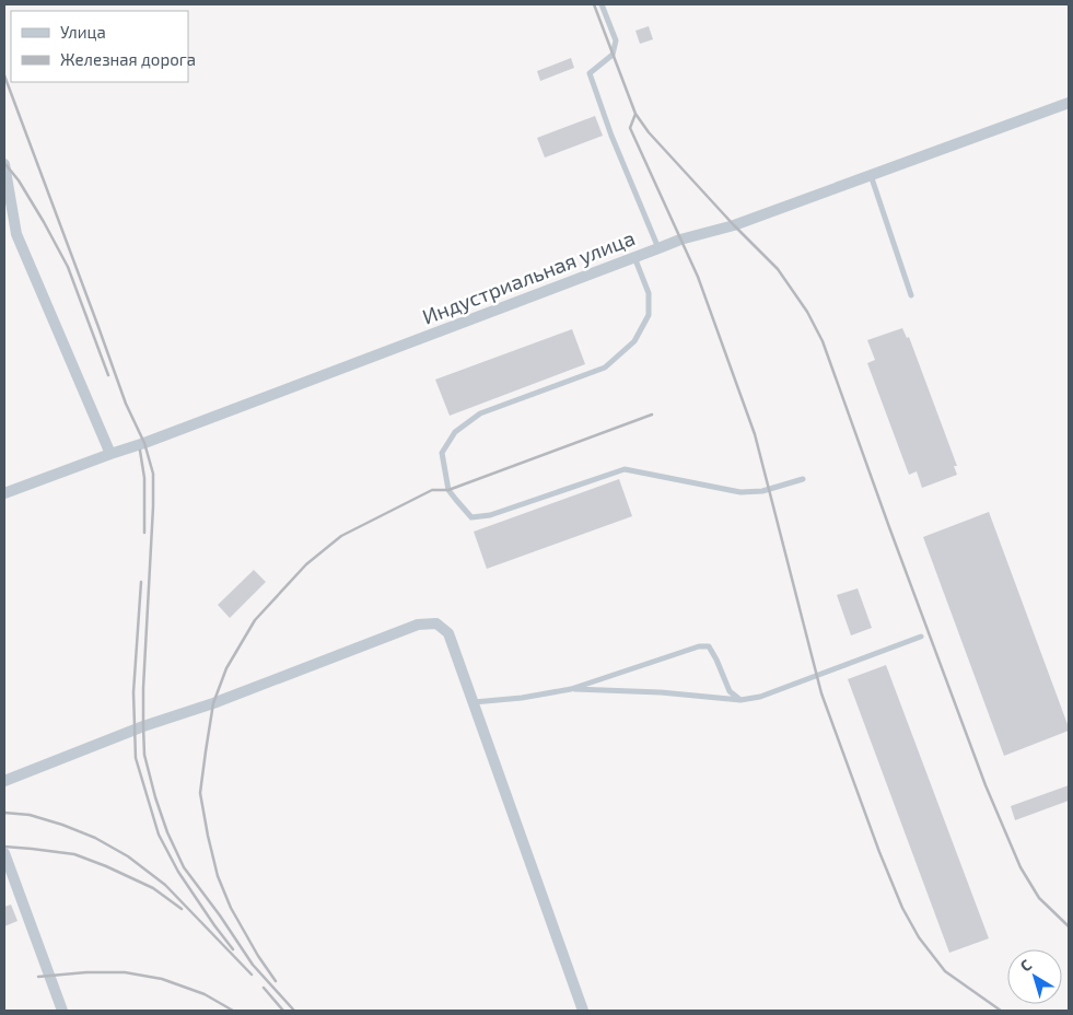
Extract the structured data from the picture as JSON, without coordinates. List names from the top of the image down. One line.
{"streets":{"street":["Индустриальная улица"]},"legend":["Улица","Железная дорога"],"north":"top left"}
